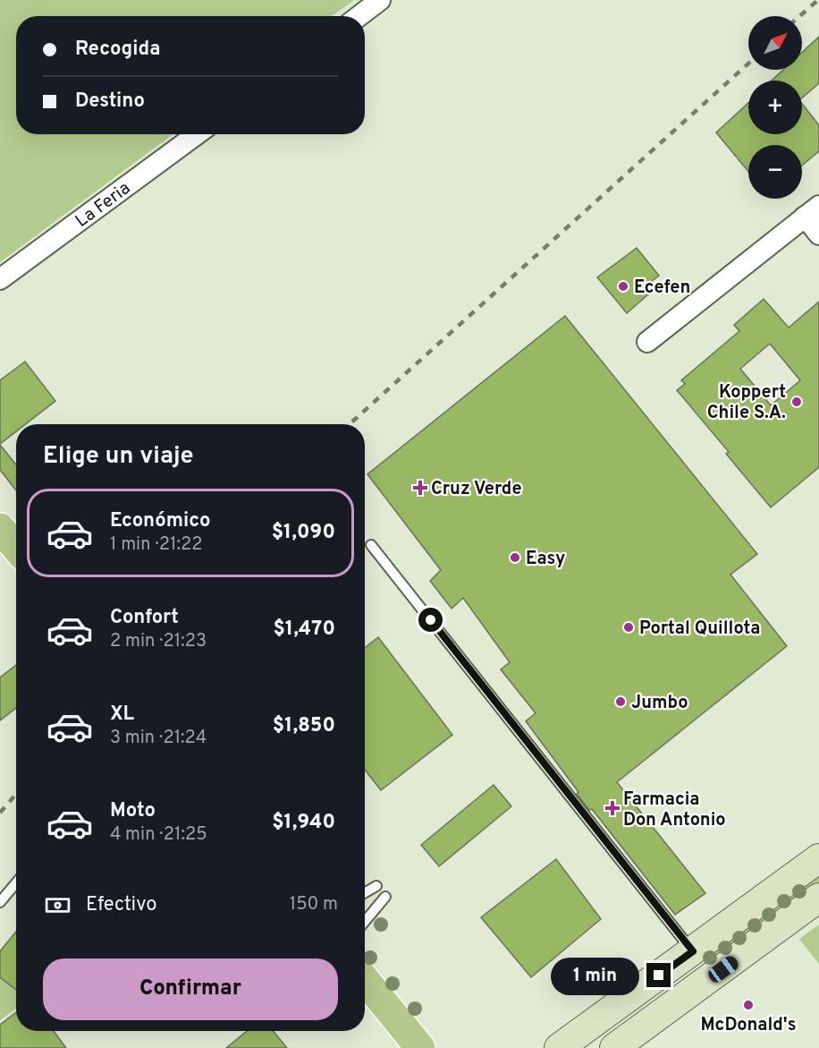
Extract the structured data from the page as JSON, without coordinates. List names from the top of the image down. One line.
{"streets":{"street":["La Feria"]},"places":{"other":["Ecefen","Koppert Chile S.A.","Easy","Portal Quillota","Jumbo","McDonald's"],"health":["Cruz Verde","Farmacia Don Antonio"]},"north":"top right","page":{"map_buttons":["+","−"],"banner":["Recogida","Destino"],"heading":"Elige un viaje","list":[{"name":"Económico","note":"1 min · 21:22","value":"$1,090"},{"name":"Confort","note":"2 min · 21:23","value":"$1,470"},{"name":"XL","note":"3 min · 21:24","value":"$1,850"},{"name":"Moto","note":"4 min · 21:25","value":"$1,940"}],"pay":["Efectivo","150 m"],"buttons":"Confirmar","bubble":"1 min"}}
